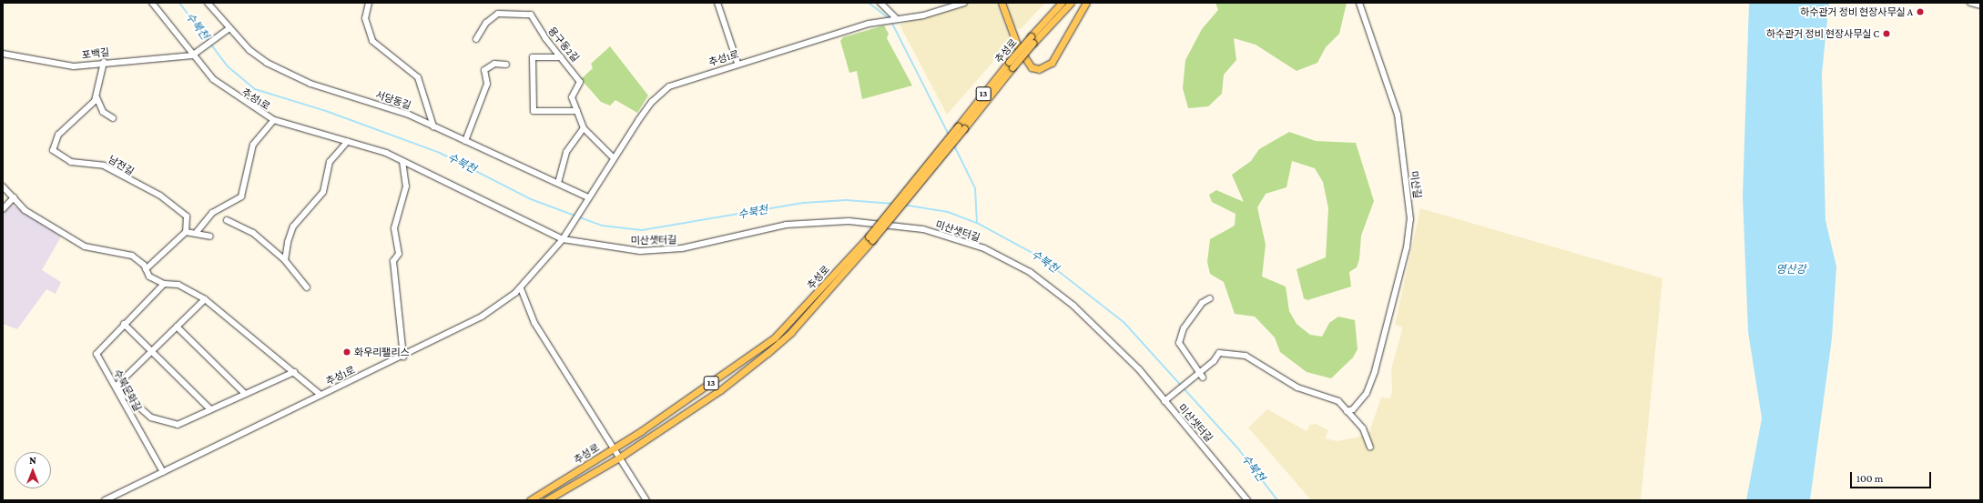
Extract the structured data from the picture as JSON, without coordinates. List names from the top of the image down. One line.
{"streets":{"main road":["추성로","13"],"street":["용구동2길","포백길","추성1로","서당동길","남전길","미산길","미산샛터길","수북문화길"]},"crossings":[["용구동2길","추성1로"],["포백길","추성1로"],["추성1로","서당동길"],["추성1로","미산샛터길"],["추성1로","수북문화길"]],"water":["수북천","영산강"],"places":["하수관거 정비 현장사무실 A","하수관거 정비 현장사무실 C","화우리팰리스"],"scale_bar":"100 m","north":"top"}
